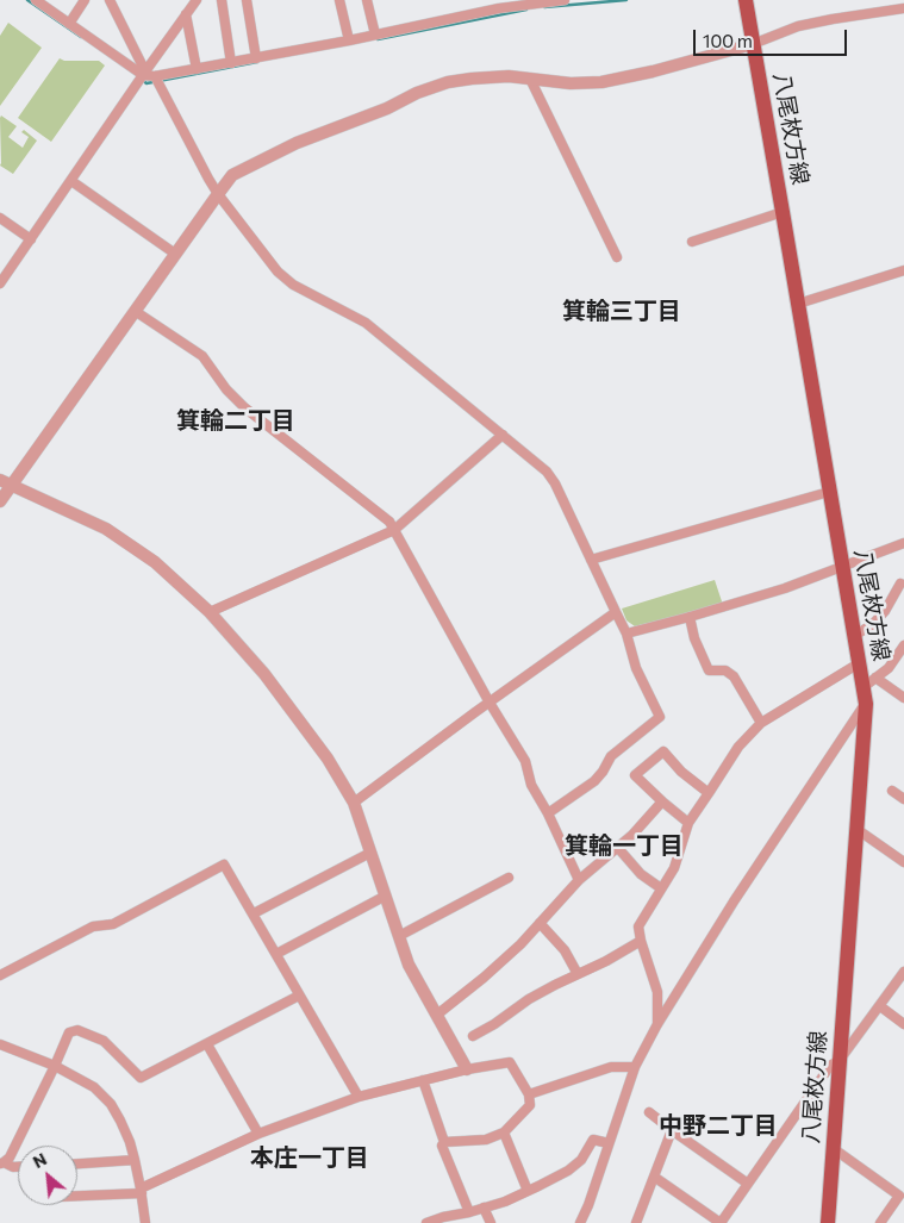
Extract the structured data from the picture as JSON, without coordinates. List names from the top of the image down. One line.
{"streets":{"main road":["八尾枚方線"]},"districts":["箕輪三丁目","箕輪二丁目","箕輪一丁目","中野二丁目","本庄一丁目"],"scale_bar":"100 m","north":"top left"}
